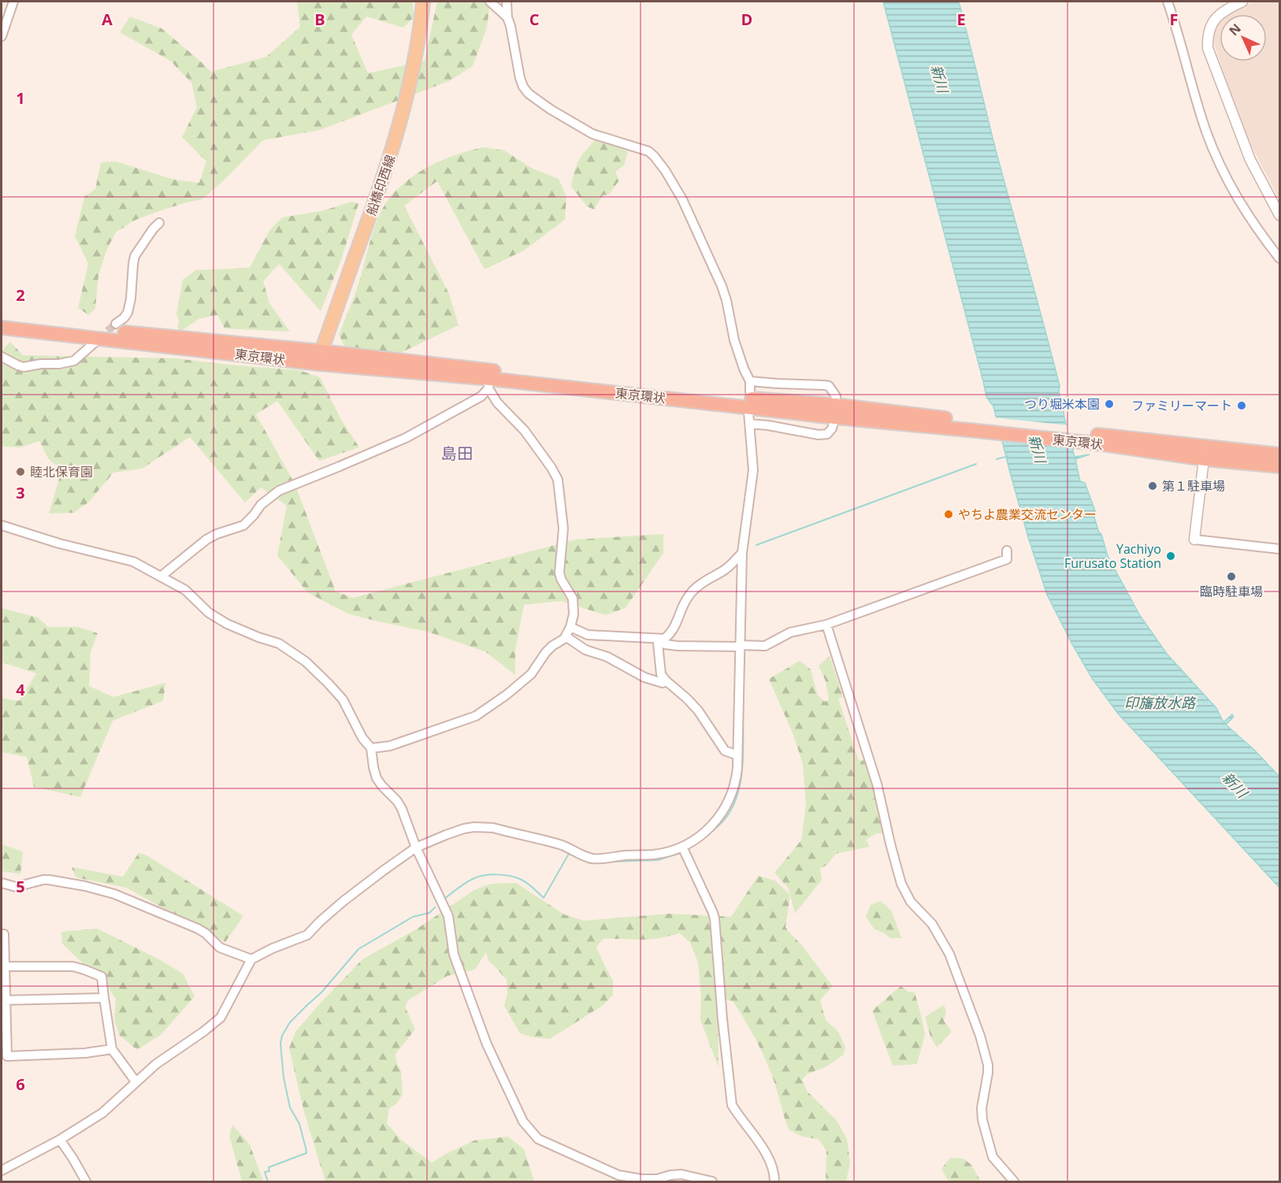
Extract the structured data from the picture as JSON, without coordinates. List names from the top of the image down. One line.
{"streets":{"highway":["東京環状"],"main road":["船橋印西線"]},"crossings":[["船橋印西線","東京環状"]],"districts":["島田"],"water":["新川","印旛放水路"],"places":["つり堀米本園","ファミリーマート","睦北保育園","第１駐車場","やちよ農業交流センター","Yachiyo Furusato Station","臨時駐車場"],"north":"top left","grid":{"columns":["A","B","C","D","E","F"],"rows":["1","2","3","4","5","6"]}}
